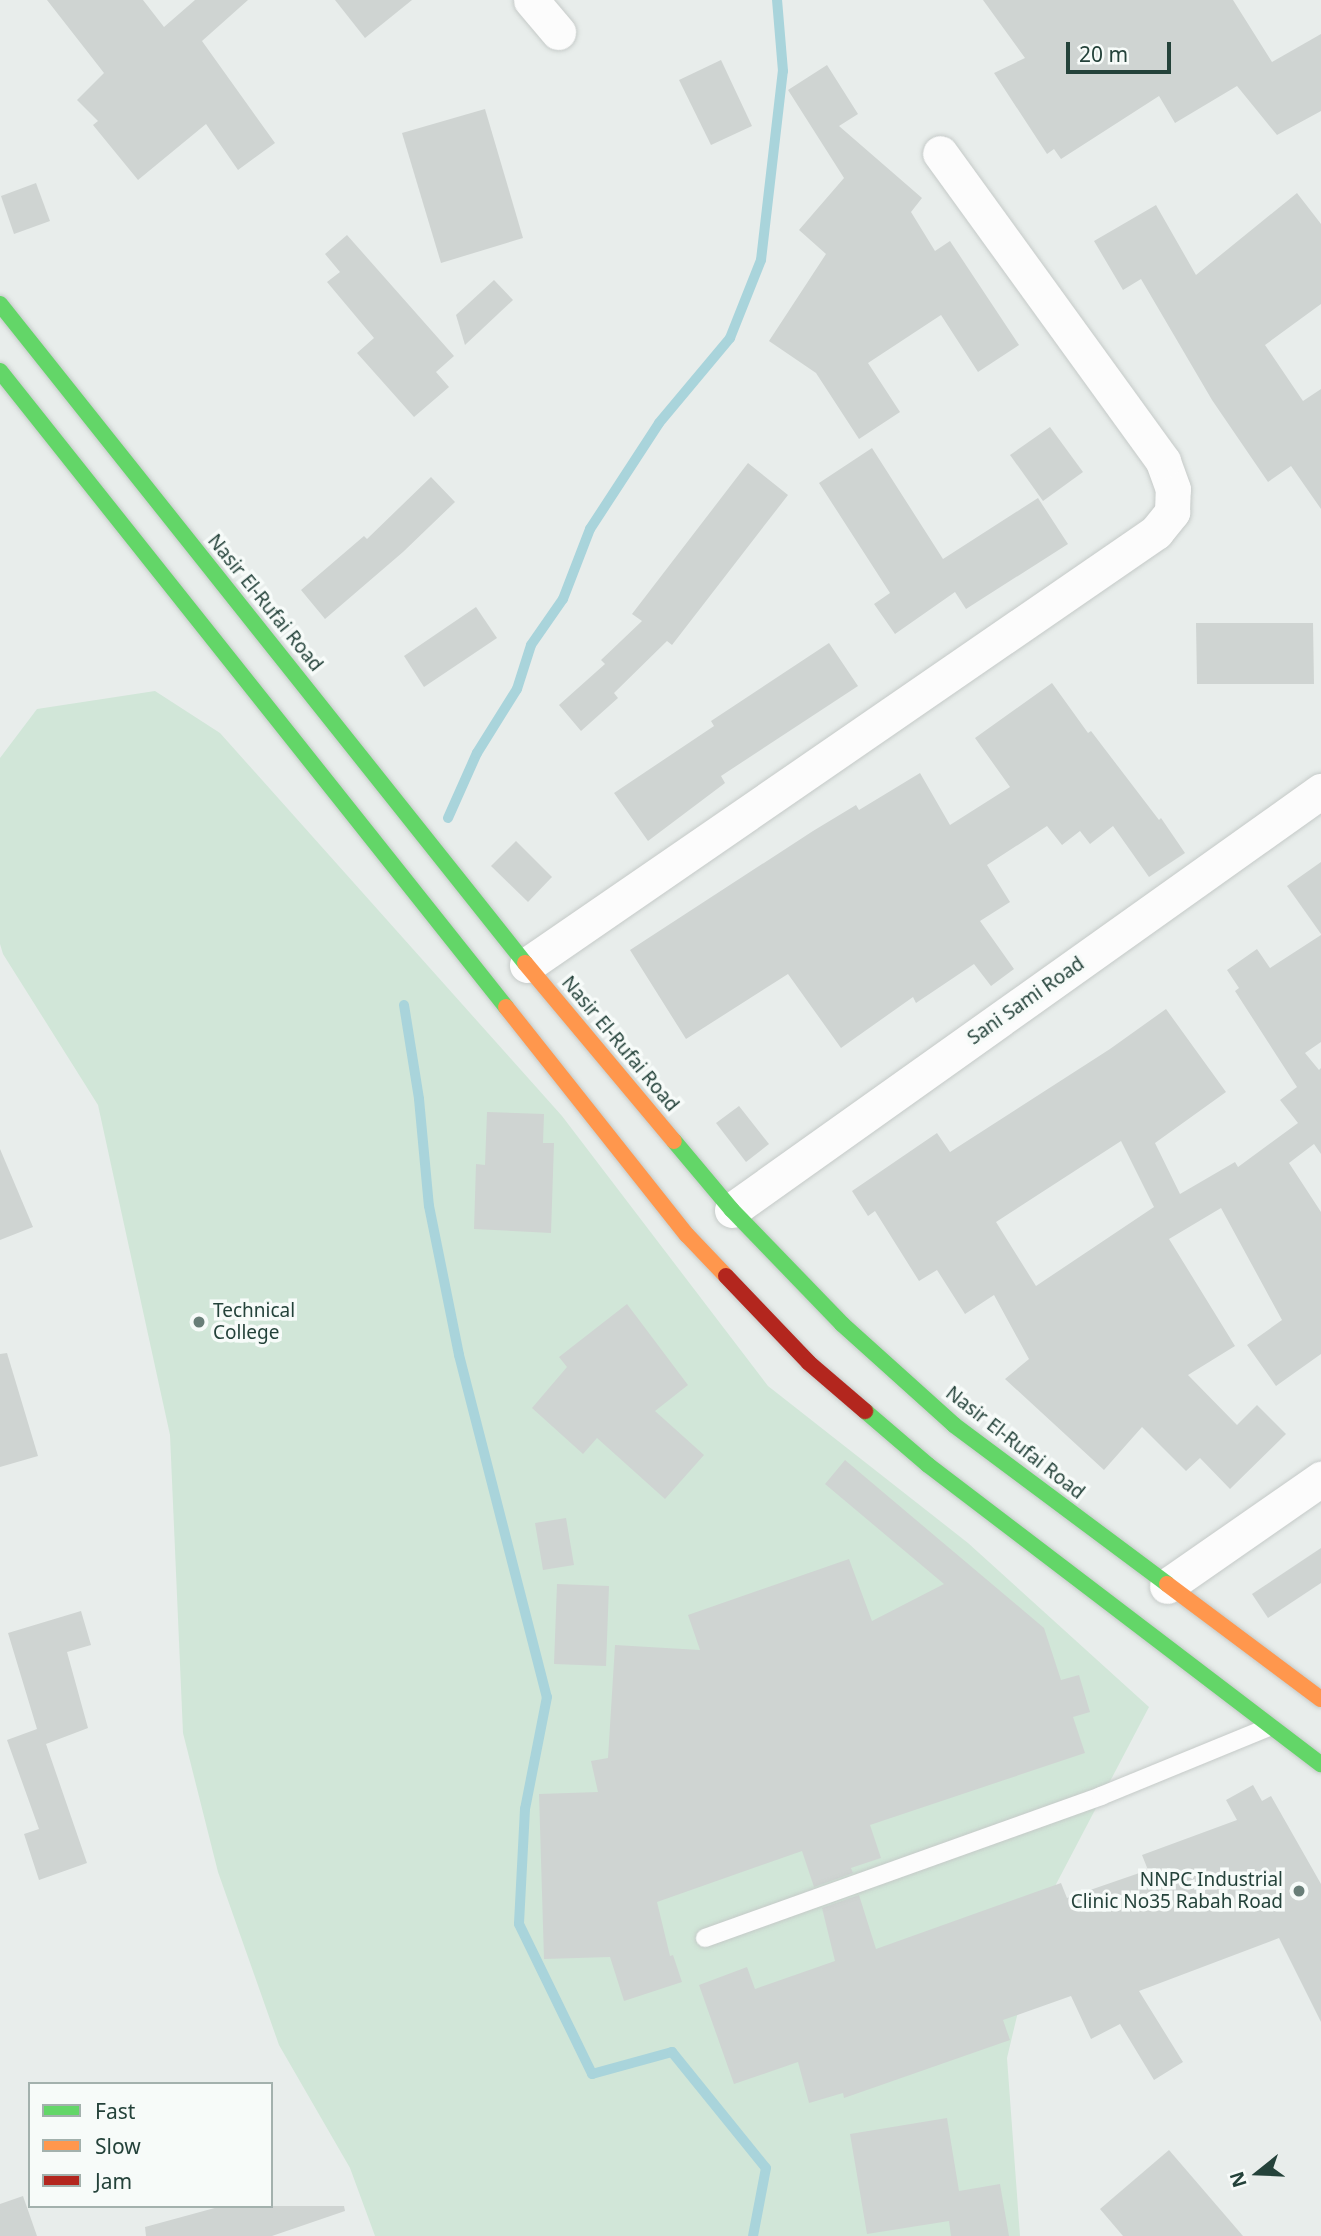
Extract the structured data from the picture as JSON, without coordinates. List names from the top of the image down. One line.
{"streets":{"main road":["Nasir El-Rufai Road"],"street":["Sani Sami Road"]},"crossings":[["Nasir El-Rufai Road","Sani Sami Road"]],"places":["Technical College","NNPC Industrial Clinic No35 Rabah Road"],"legend":["Fast","Slow","Jam"],"scale_bar":"20 m","north":"left"}
